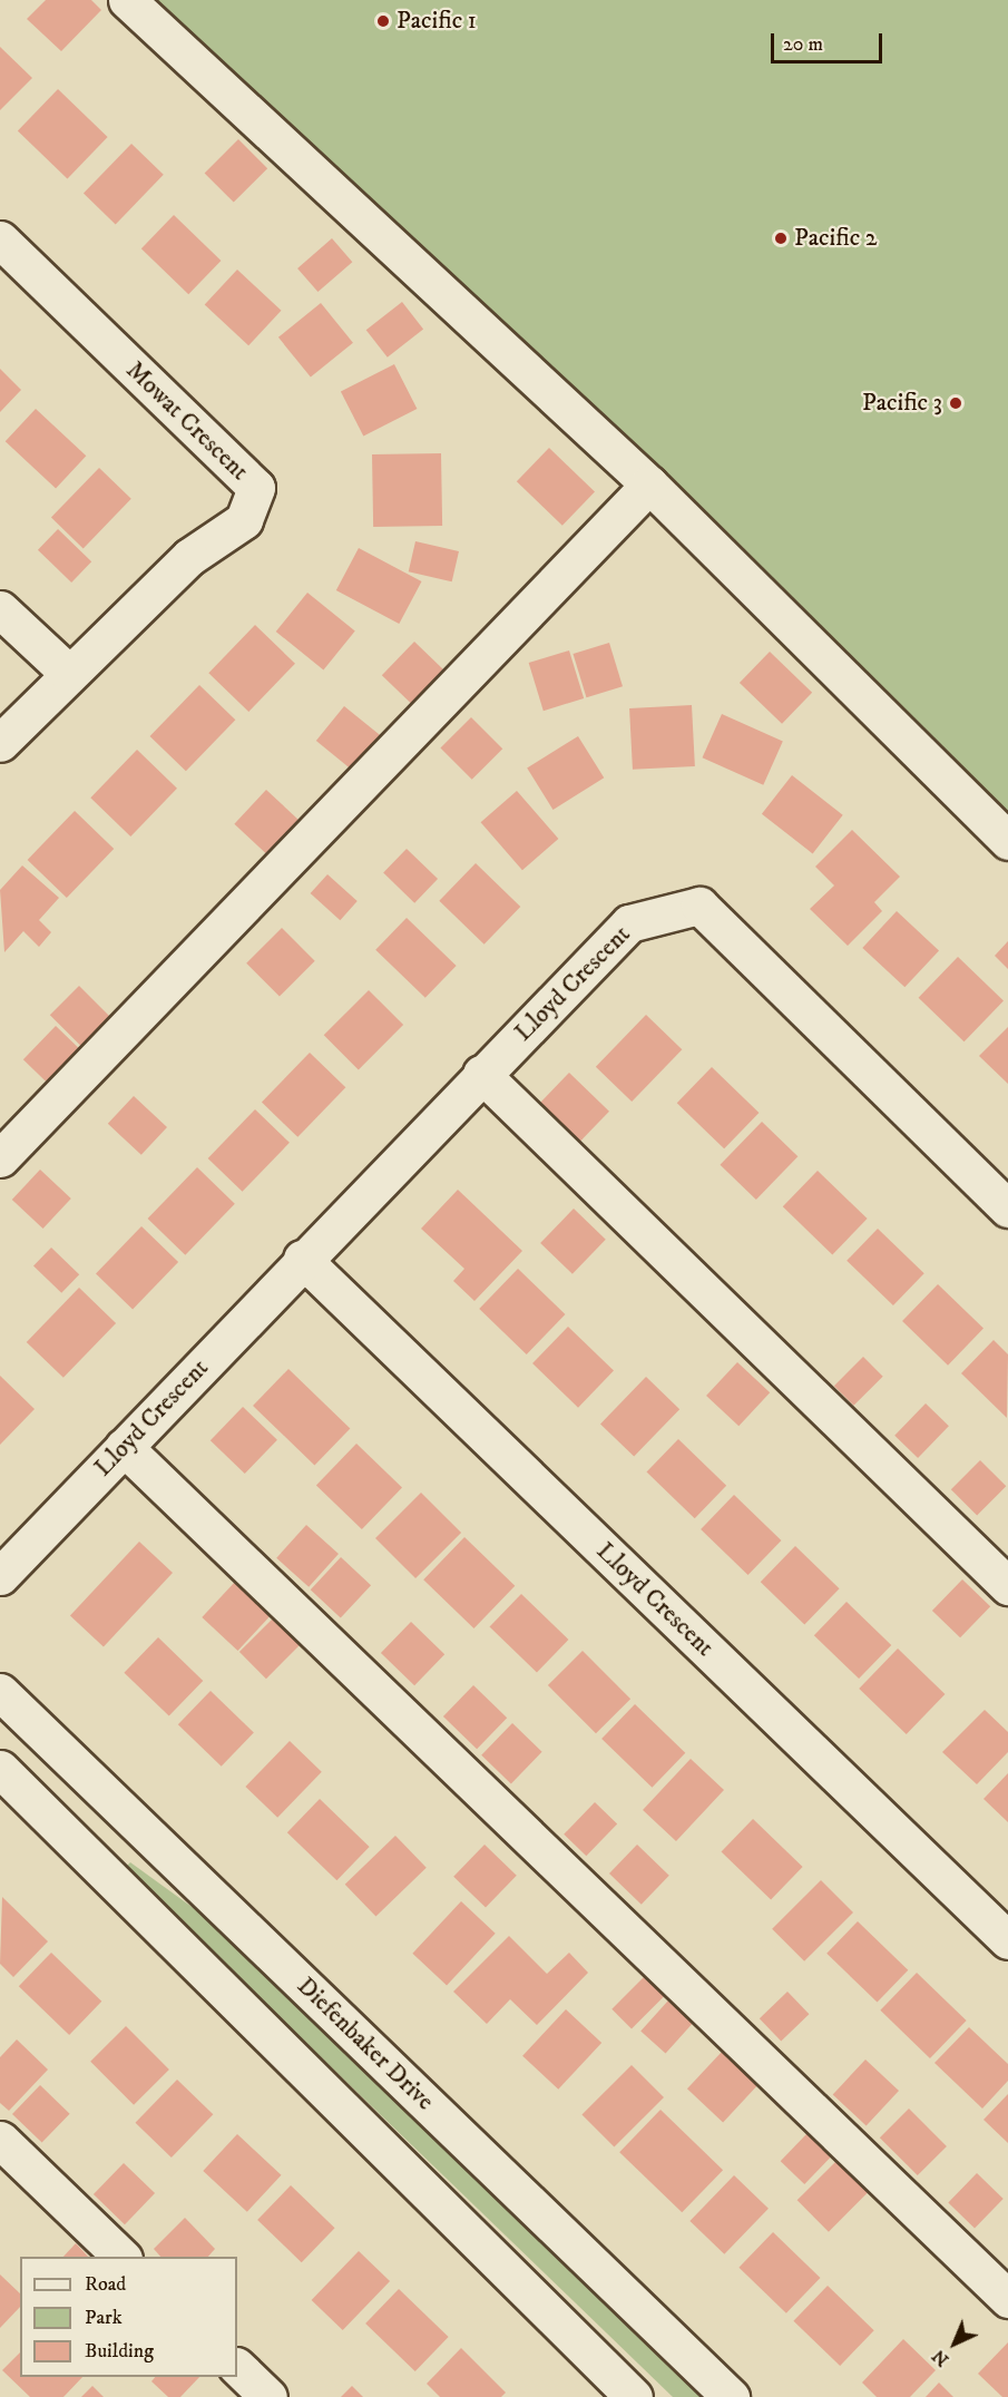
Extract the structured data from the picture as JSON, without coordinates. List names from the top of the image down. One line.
{"streets":{"street":["Mowat Crescent","Lloyd Crescent","Diefenbaker Drive"]},"places":["Pacific 1","Pacific 2","Pacific 3"],"legend":["Road","Park","Building"],"scale_bar":"20 m","north":"bottom left"}
